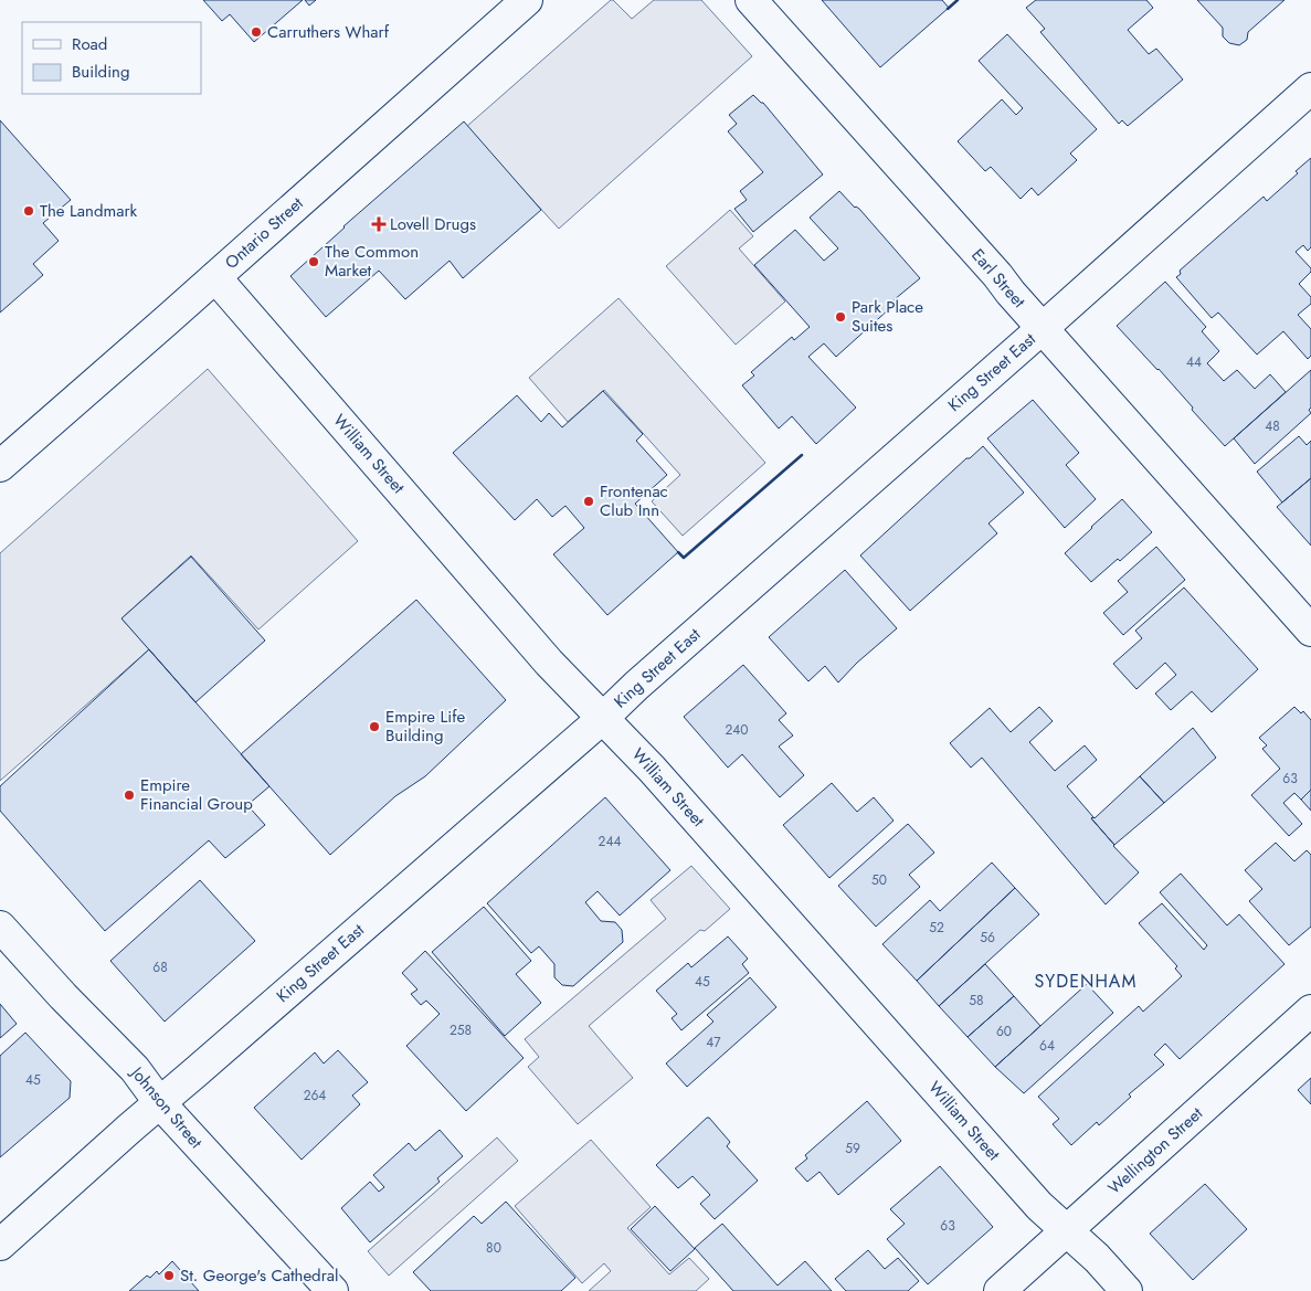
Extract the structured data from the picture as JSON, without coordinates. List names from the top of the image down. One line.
{"streets":{"street":["Ontario Street","Earl Street","King Street East","William Street","Johnson Street","Wellington Street"]},"crossings":[["Ontario Street","William Street"],["Earl Street","King Street East"],["King Street East","William Street"],["King Street East","Johnson Street"],["William Street","Wellington Street"]],"districts":["SYDENHAM"],"places":{"other":["Carruthers Wharf","The Landmark","The Common Market","Park Place Suites","Frontenac Club Inn","Empire Life Building","Empire Financial Group","St. George's Cathedral"],"health":["Lovell Drugs"]},"house_numbers":["44","48","240","63","244","50","52","56","68","45","58","258","60","47","64","45","264","59","63","80"],"legend":["Road","Building"]}
